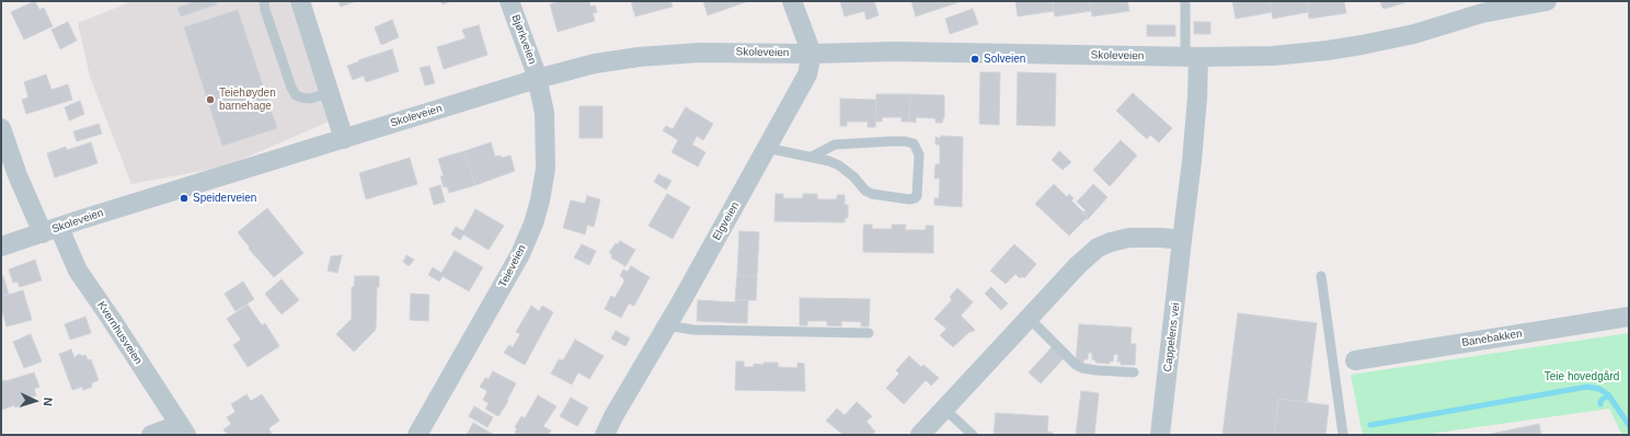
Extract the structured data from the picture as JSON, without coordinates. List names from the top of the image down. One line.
{"streets":{"street":["Bjørkveien","Skoleveien","Elgveien","Teieveien","Kvernhusveien","Cappelens vei","Banebakken"]},"crossings":[["Bjørkveien","Skoleveien"],["Bjørkveien","Teieveien"],["Skoleveien","Elgveien"],["Skoleveien","Teieveien"],["Skoleveien","Kvernhusveien"]],"parks":["Teie hovedgård"],"places":["Solveien","Teiehøyden barnehage","Speiderveien"],"north":"right"}
